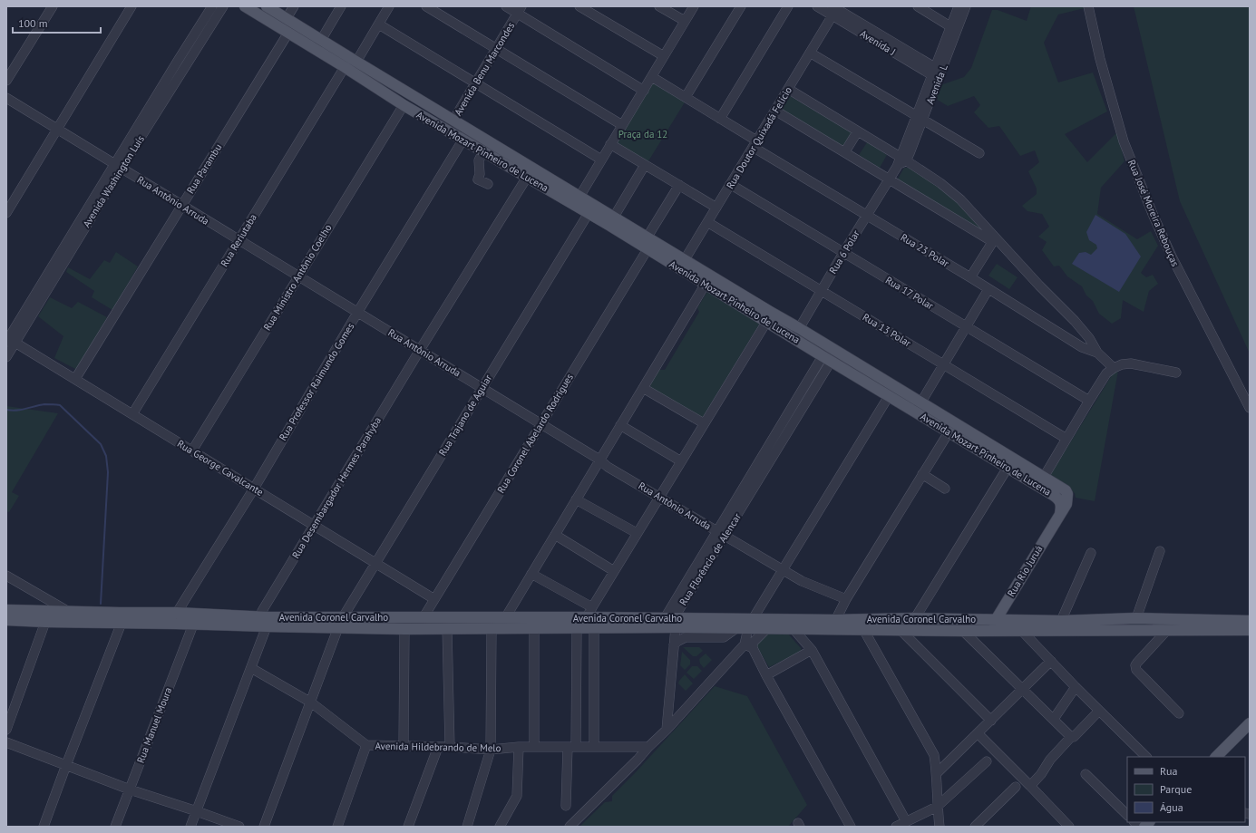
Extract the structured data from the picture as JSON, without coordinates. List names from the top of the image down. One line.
{"streets":{"main road":["Avenida Mozart Pinheiro de Lucena","Rua Rio Juruá","Avenida Coronel Carvalho"],"street":["Avenida J","Avenida Benu Marcondes","Avenida L","Rua Doutor Quixadá Felício","Rua Parambu","Avenida Washington Luís","Rua Antônio Arruda","Rua José Moreira Rebouças","Rua Reriutaba","Rua 23 Polar","Rua 6 Polar","Rua Ministro Antônio Coelho","Rua 17 Polar","Rua 13 Polar","Rua Professor Raimundo Gomes","Rua Trajano de Aguiar","Rua Coronel Abelardo Rodrigues","Rua George Cavalcante","Rua Desembargador Hermes Parahyba","Rua Florêncio de Alencar","Rua Manuel Moura","Avenida Hildebrando de Melo"]},"crossings":[["Avenida J","Avenida L"],["Avenida J","Rua Doutor Quixadá Felício"],["Avenida Benu Marcondes","Avenida Mozart Pinheiro de Lucena"],["Avenida L","Rua 6 Polar"],["Rua Doutor Quixadá Felício","Avenida Mozart Pinheiro de Lucena"],["Rua Doutor Quixadá Felício","Rua 23 Polar"],["Rua Doutor Quixadá Felício","Rua 17 Polar"],["Rua Doutor Quixadá Felício","Rua 13 Polar"],["Avenida Mozart Pinheiro de Lucena","Rua Parambu"],["Avenida Mozart Pinheiro de Lucena","Rua Reriutaba"],["Avenida Mozart Pinheiro de Lucena","Rua 6 Polar"],["Avenida Mozart Pinheiro de Lucena","Rua Ministro Antônio Coelho"],["Avenida Mozart Pinheiro de Lucena","Rua Professor Raimundo Gomes"],["Avenida Mozart Pinheiro de Lucena","Rua Trajano de Aguiar"],["Avenida Mozart Pinheiro de Lucena","Rua Coronel Abelardo Rodrigues"],["Avenida Mozart Pinheiro de Lucena","Rua Desembargador Hermes Parahyba"],["Avenida Mozart Pinheiro de Lucena","Rua Florêncio de Alencar"],["Avenida Mozart Pinheiro de Lucena","Rua Rio Juruá"],["Rua Parambu","Rua Antônio Arruda"],["Rua Parambu","Rua George Cavalcante"],["Avenida Washington Luís","Rua Antônio Arruda"],["Avenida Washington Luís","Rua George Cavalcante"],["Rua Antônio Arruda","Rua Reriutaba"],["Rua Antônio Arruda","Rua Ministro Antônio Coelho"],["Rua Antônio Arruda","Rua Professor Raimundo Gomes"],["Rua Antônio Arruda","Rua Trajano de Aguiar"],["Rua Antônio Arruda","Rua Coronel Abelardo Rodrigues"],["Rua Antônio Arruda","Rua Desembargador Hermes Parahyba"],["Rua Antônio Arruda","Rua Florêncio de Alencar"],["Rua Reriutaba","Rua George Cavalcante"],["Rua 23 Polar","Rua 6 Polar"],["Rua 6 Polar","Rua 17 Polar"],["Rua 6 Polar","Rua 13 Polar"],["Rua Ministro Antônio Coelho","Rua George Cavalcante"],["Rua Professor Raimundo Gomes","Rua George Cavalcante"],["Rua Professor Raimundo Gomes","Avenida Coronel Carvalho"],["Rua Trajano de Aguiar","Rua George Cavalcante"],["Rua Trajano de Aguiar","Avenida Coronel Carvalho"],["Rua Trajano de Aguiar","Avenida Hildebrando de Melo"],["Rua Coronel Abelardo Rodrigues","Rua George Cavalcante"],["Rua Coronel Abelardo Rodrigues","Avenida Coronel Carvalho"],["Rua George Cavalcante","Rua Desembargador Hermes Parahyba"],["Rua Desembargador Hermes Parahyba","Avenida Coronel Carvalho"],["Rua Desembargador Hermes Parahyba","Avenida Hildebrando de Melo"],["Rua Florêncio de Alencar","Avenida Coronel Carvalho"],["Rua Rio Juruá","Avenida Coronel Carvalho"],["Avenida Coronel Carvalho","Rua Manuel Moura"]],"parks":["Praça da 12"],"legend":["Rua","Parque","Água"],"scale_bar":"100 m"}
